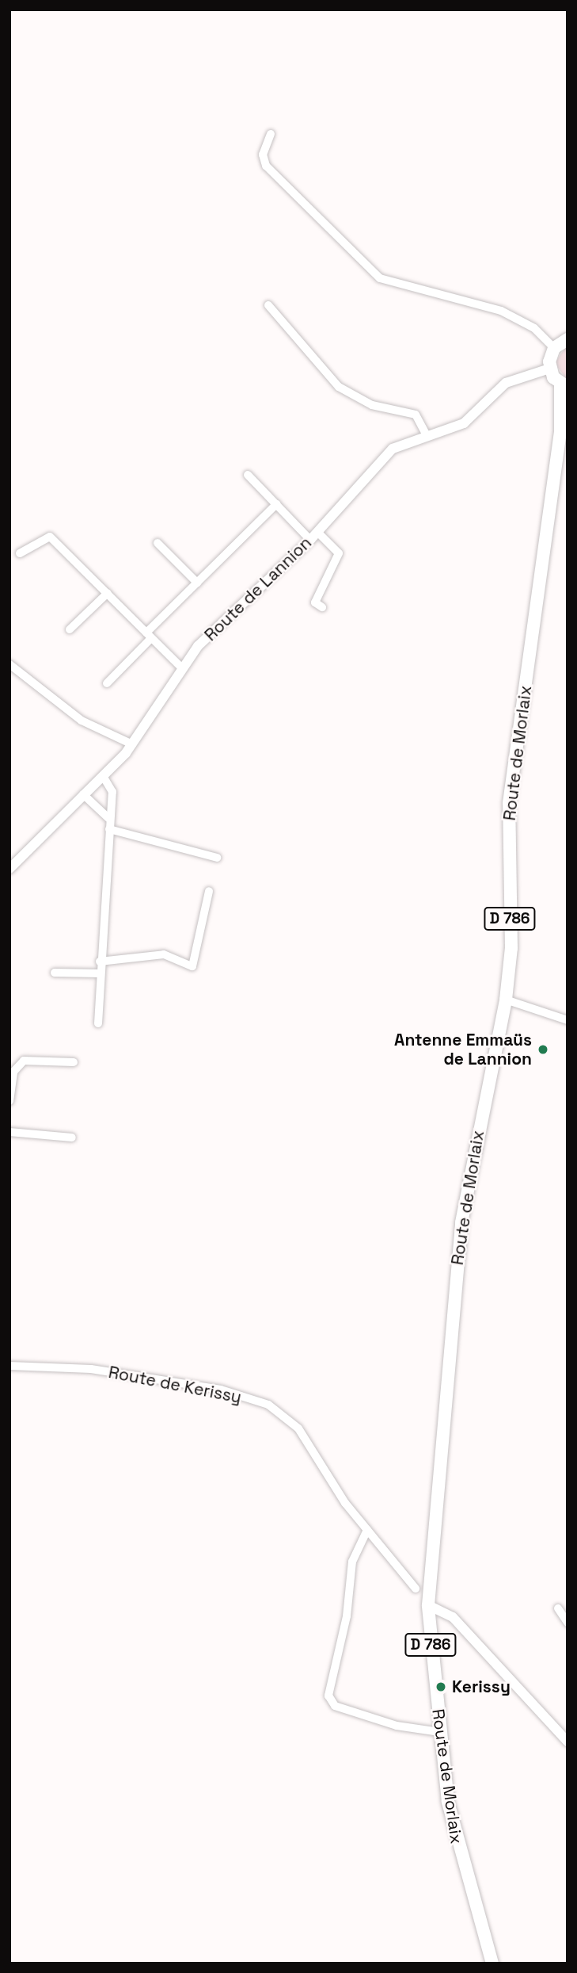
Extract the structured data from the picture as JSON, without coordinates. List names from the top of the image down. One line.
{"streets":{"main road":["Route de Morlaix","D 786"],"street":["Route de Lannion","Route de Kerissy"]},"places":["Antenne Emmaüs de Lannion","Kerissy"]}
